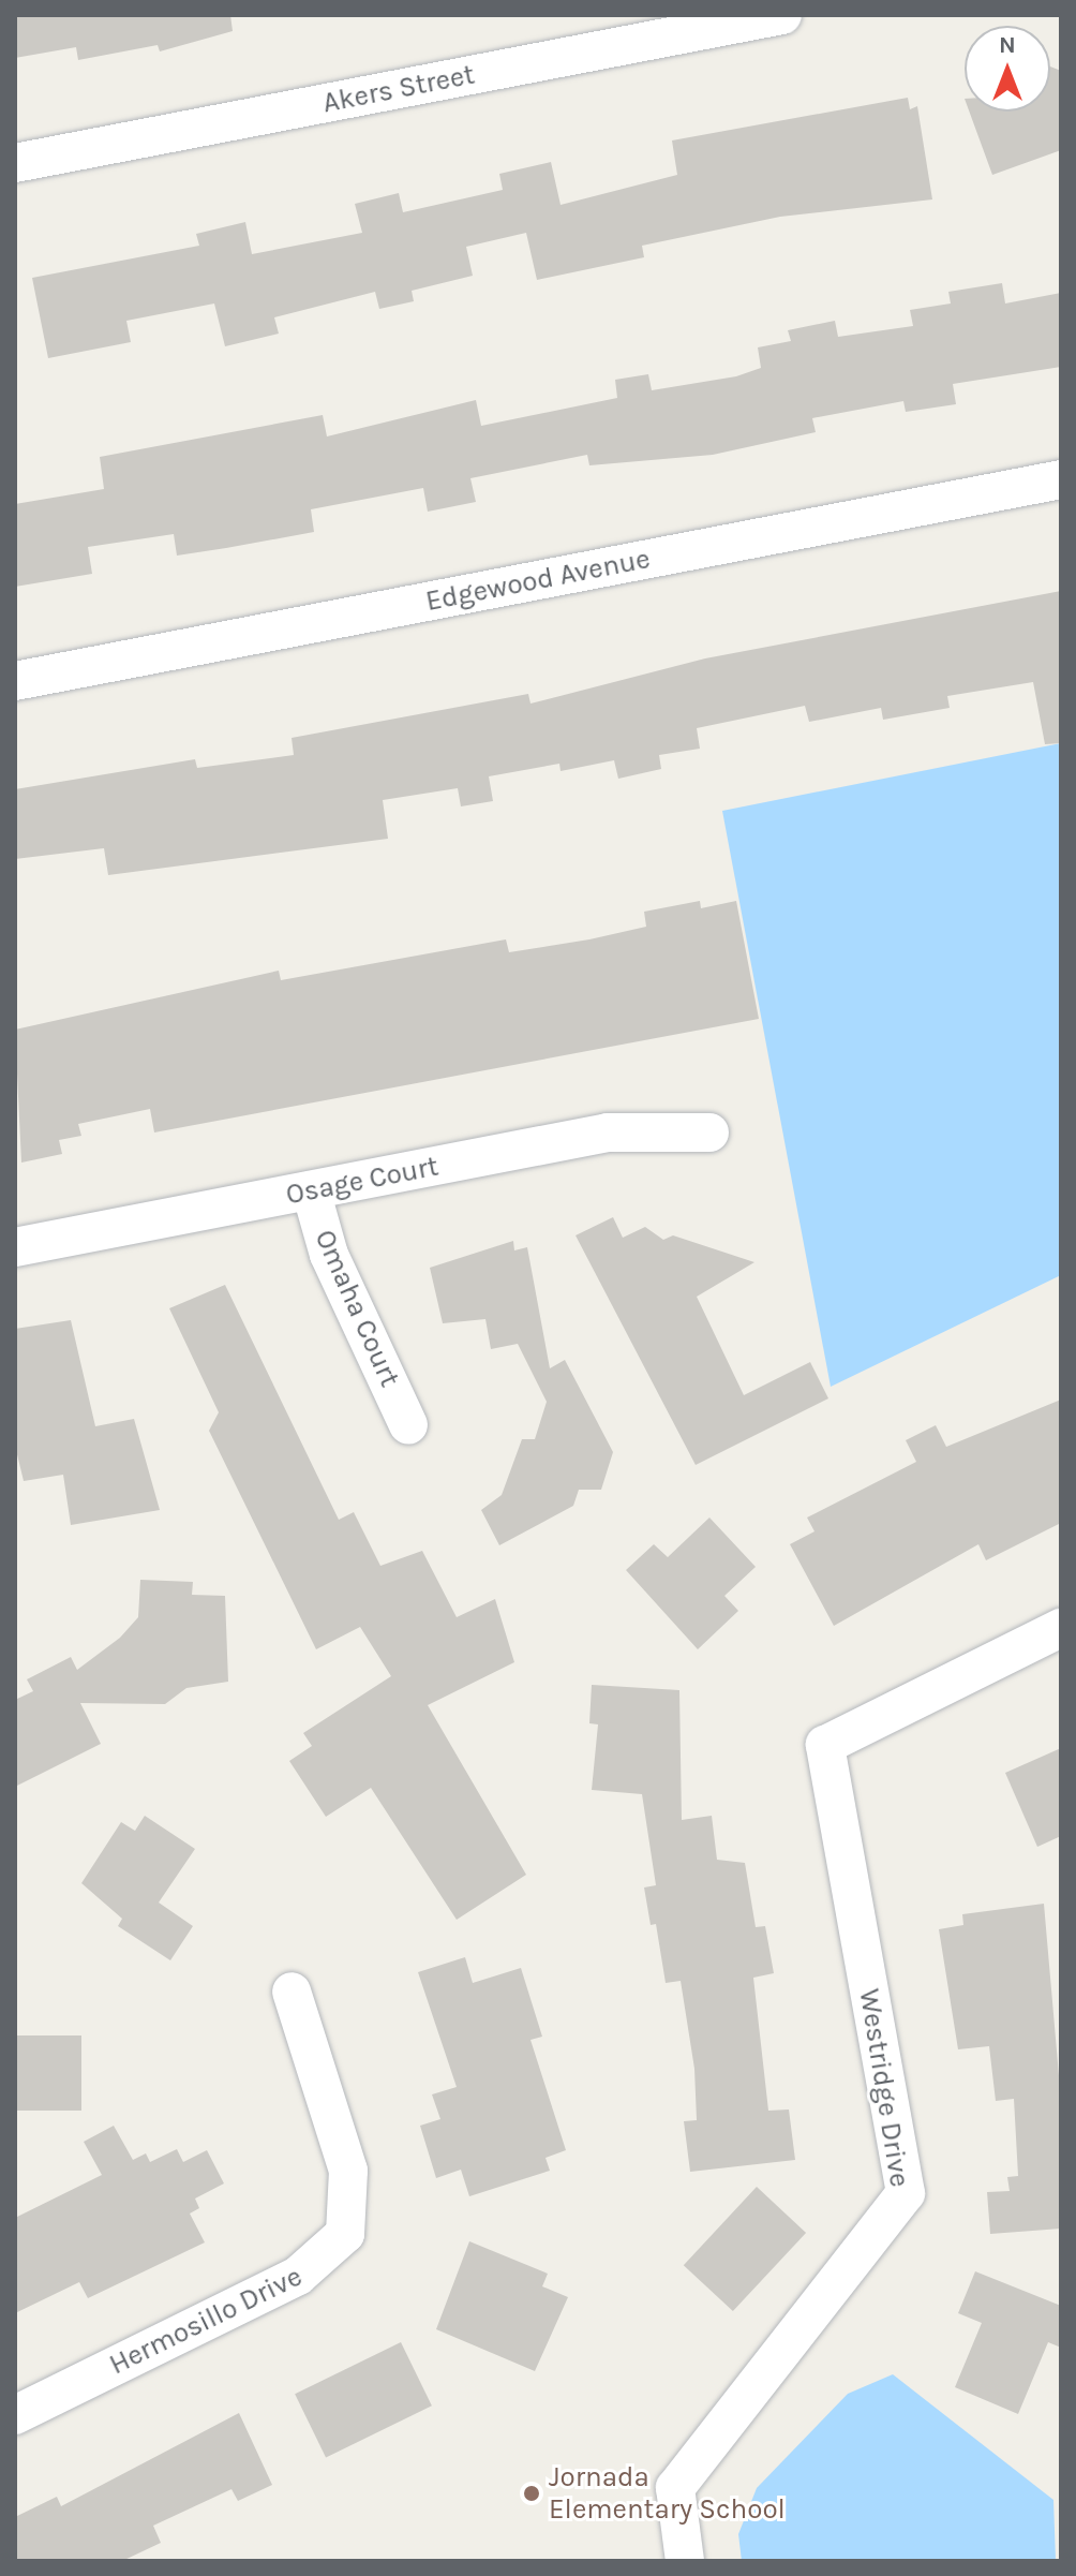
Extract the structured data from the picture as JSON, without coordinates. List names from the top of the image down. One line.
{"streets":{"street":["Akers Street","Edgewood Avenue","Osage Court","Omaha Court","Westridge Drive","Hermosillo Drive"]},"crossings":[["Osage Court","Omaha Court"]],"places":["Jornada Elementary School"],"north":"top"}
